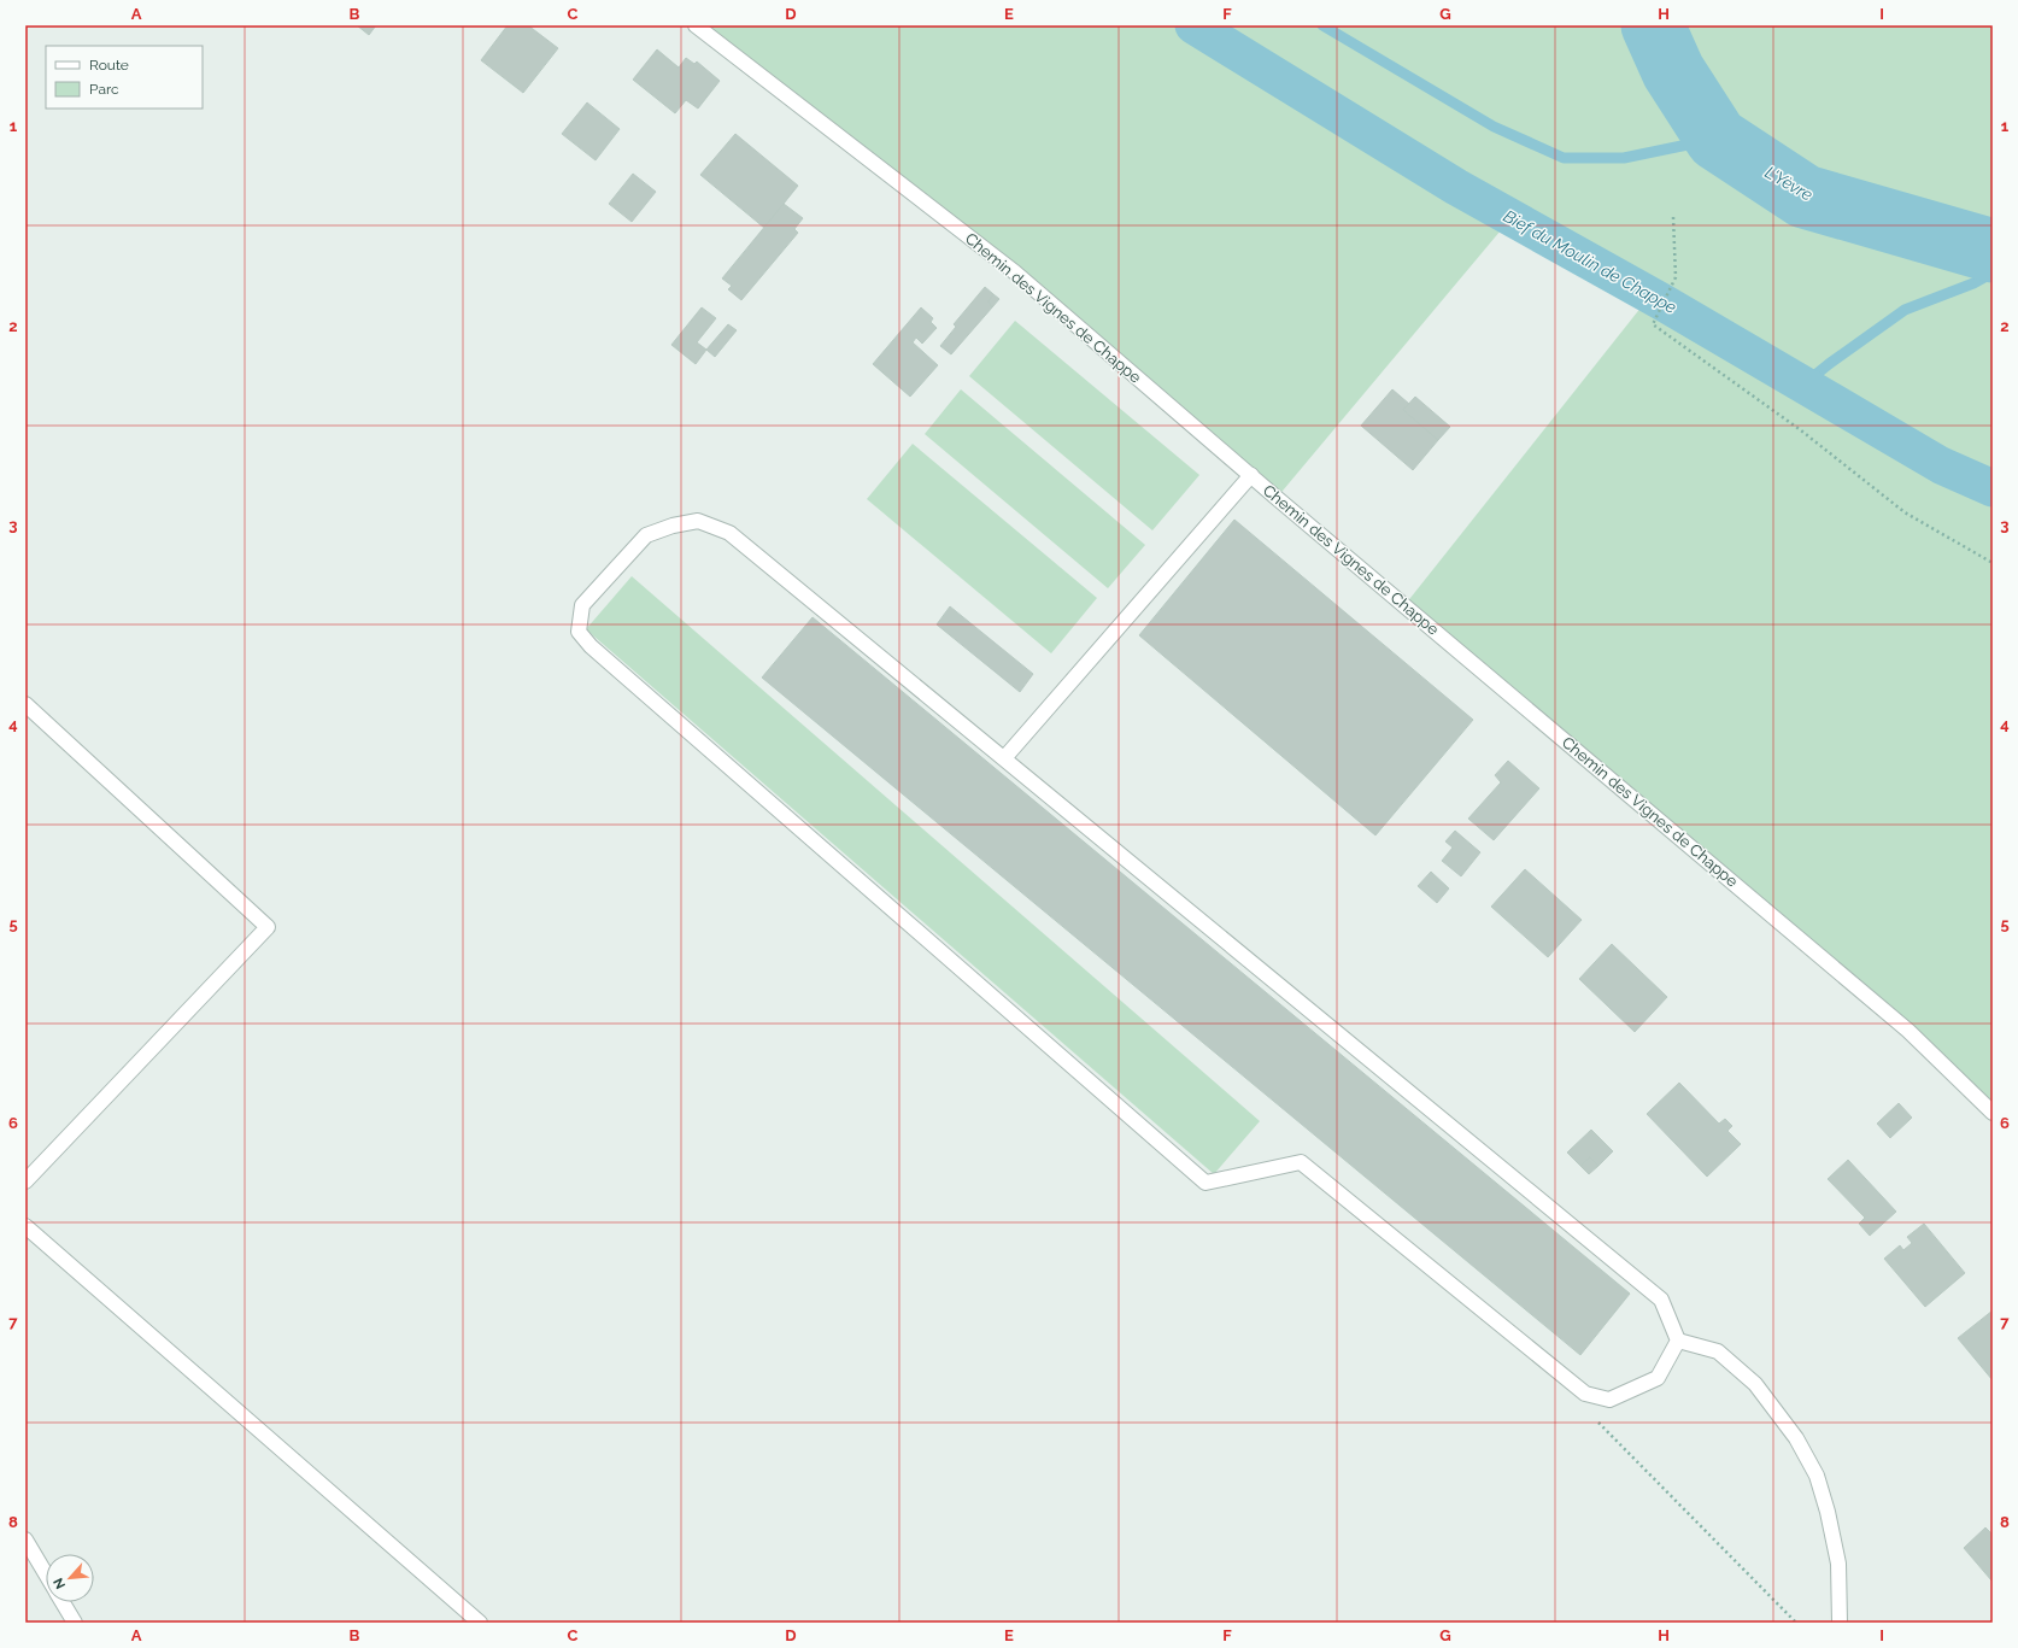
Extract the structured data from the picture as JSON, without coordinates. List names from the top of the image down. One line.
{"streets":{"street":["Chemin des Vignes de Chappe"]},"water":["L'Yèvre","Bief du Moulin de Chappe"],"legend":["Route","Parc"],"north":"bottom left","grid":{"columns":["A","B","C","D","E","F","G","H","I"],"rows":["1","2","3","4","5","6","7","8"]}}
